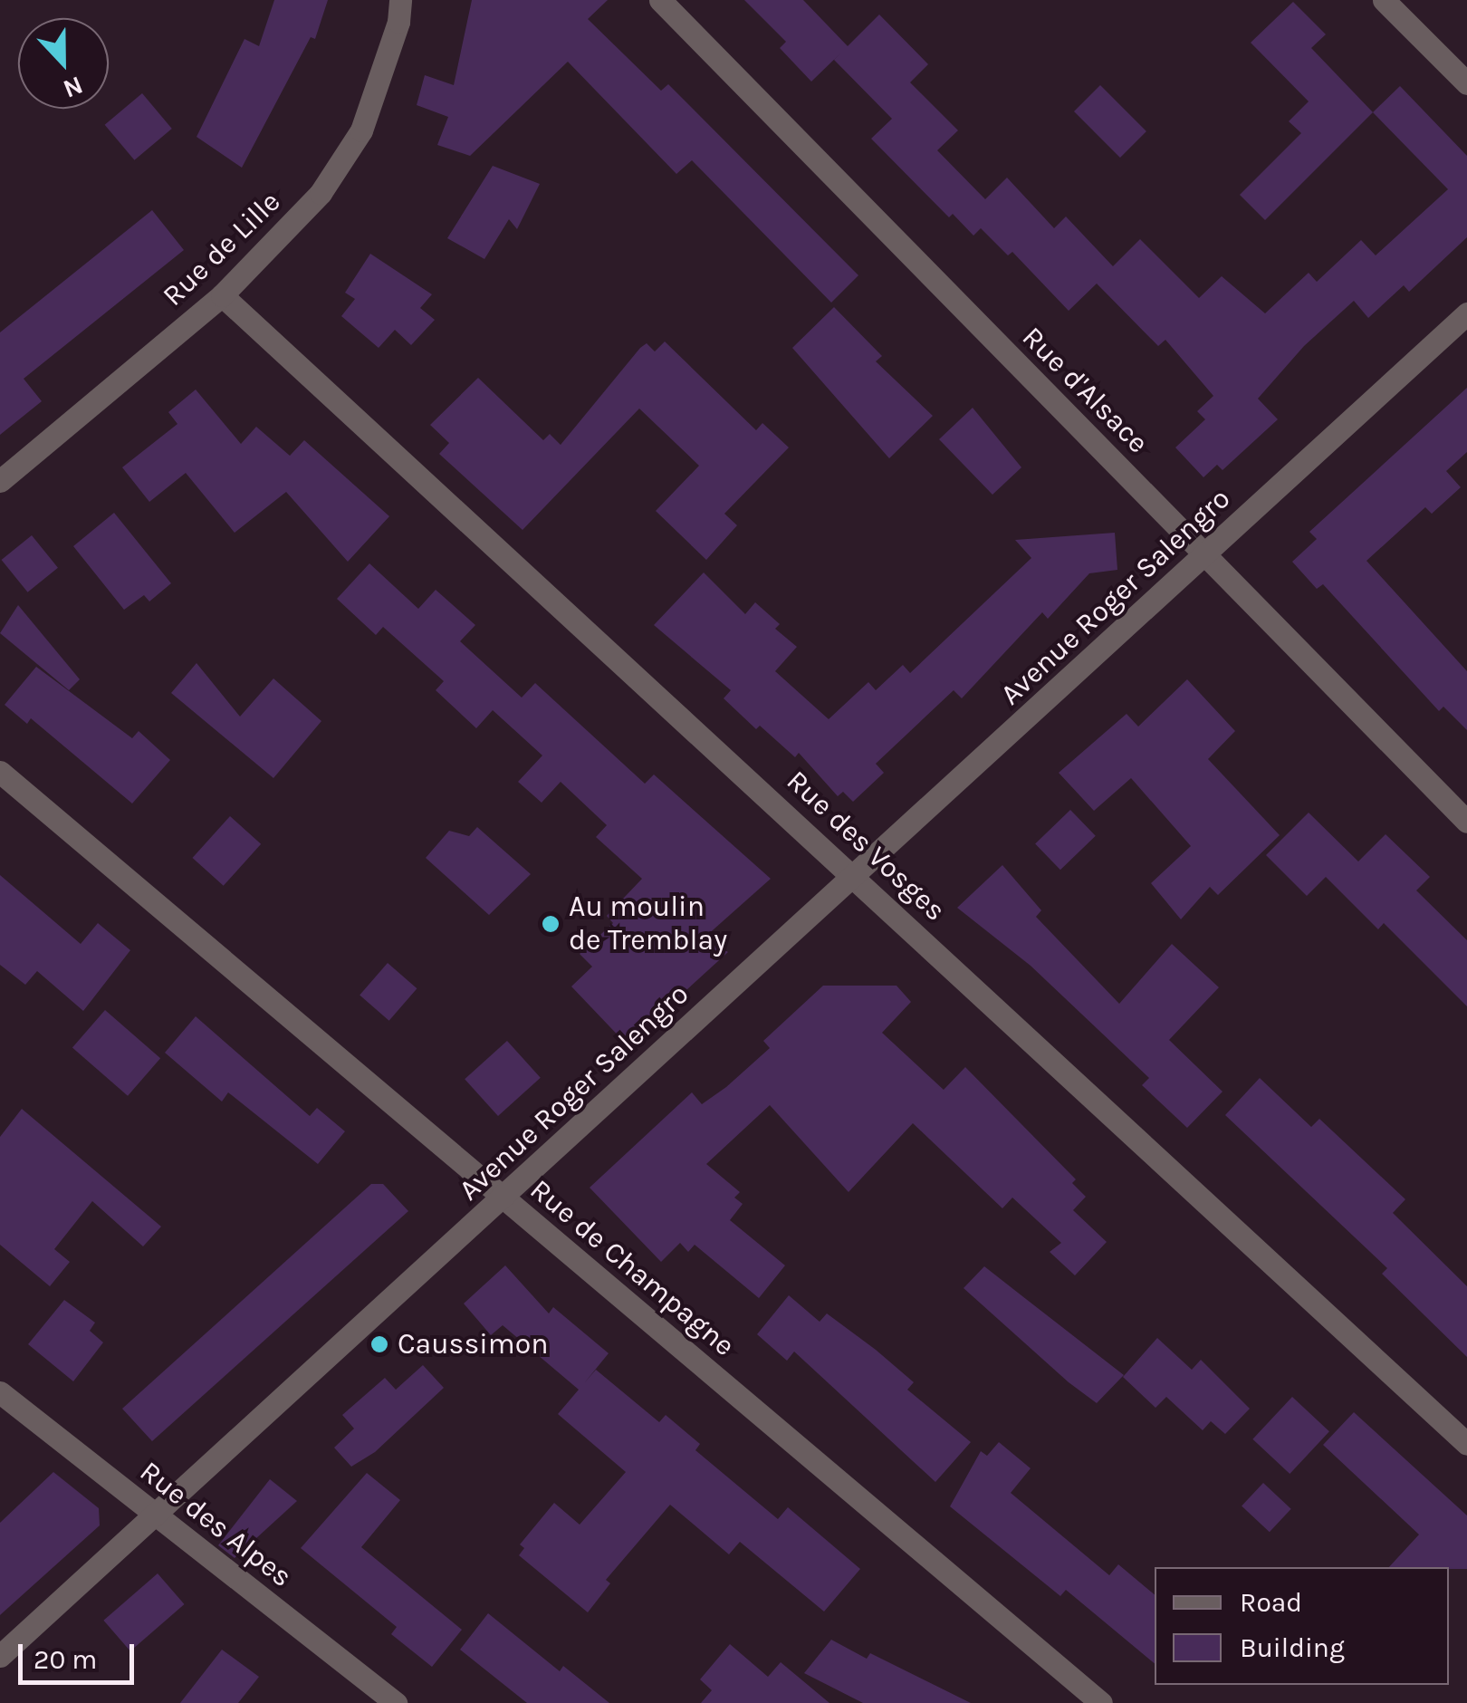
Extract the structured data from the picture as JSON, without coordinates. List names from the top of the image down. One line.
{"streets":{"street":["Rue de Lille","Rue d'Alsace","Avenue Roger Salengro","Rue des Vosges","Rue de Champagne","Rue des Alpes"]},"crossings":[["Rue de Lille","Rue des Vosges"],["Rue d'Alsace","Avenue Roger Salengro"],["Avenue Roger Salengro","Rue des Vosges"],["Avenue Roger Salengro","Rue de Champagne"],["Avenue Roger Salengro","Rue des Alpes"]],"places":["Au moulin de Tremblay","Caussimon"],"legend":["Road","Building"],"scale_bar":"20 m","north":"bottom"}
